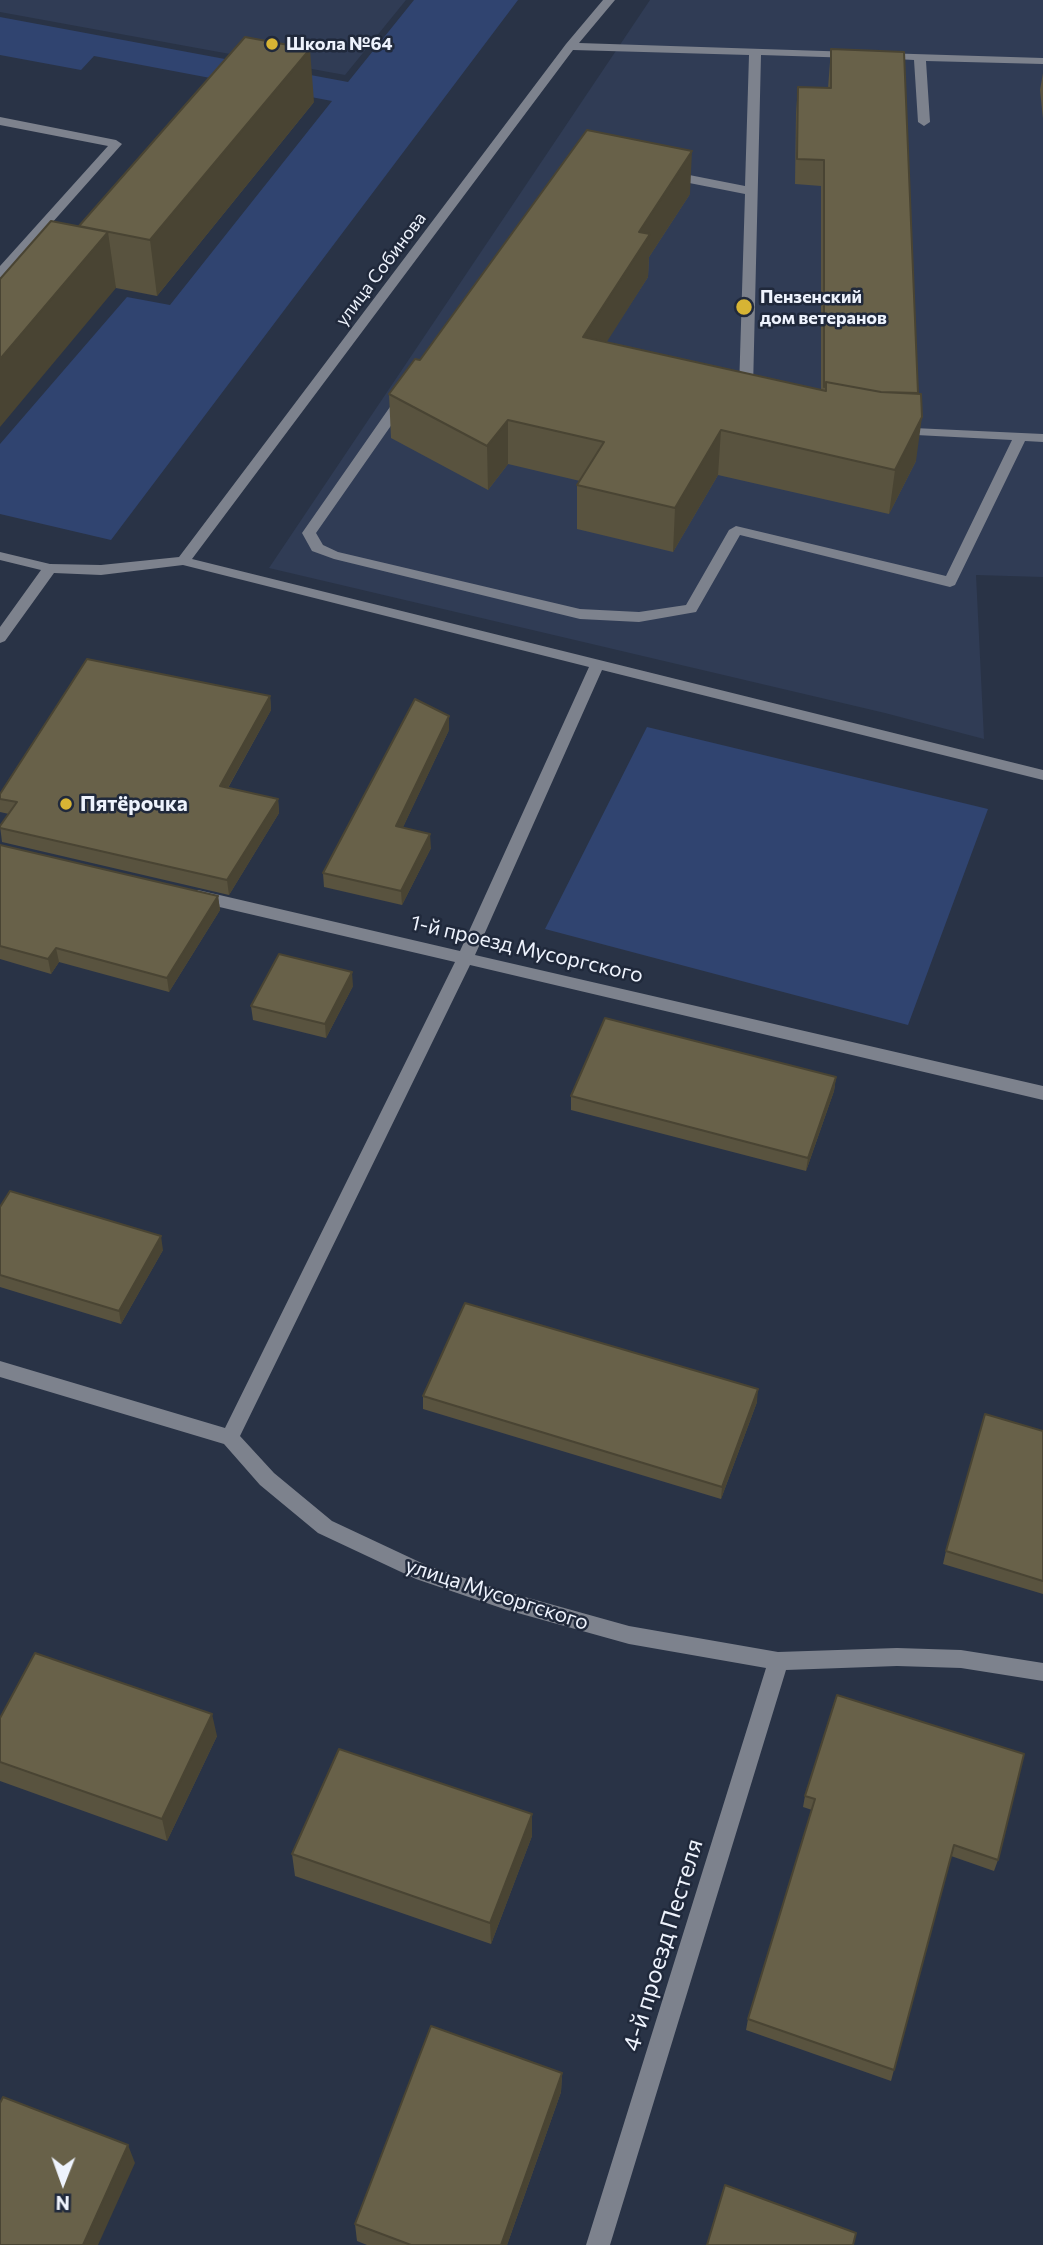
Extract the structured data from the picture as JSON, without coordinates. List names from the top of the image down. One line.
{"streets":{"street":["улица Собинова","1-й проезд Мусоргского","улица Мусоргского","4-й проезд Пестеля"]},"crossings":[["улица Мусоргского","4-й проезд Пестеля"]],"places":["Школа №64","Пензенский дом ветеранов","Пятёрочка"],"north":"bottom"}
